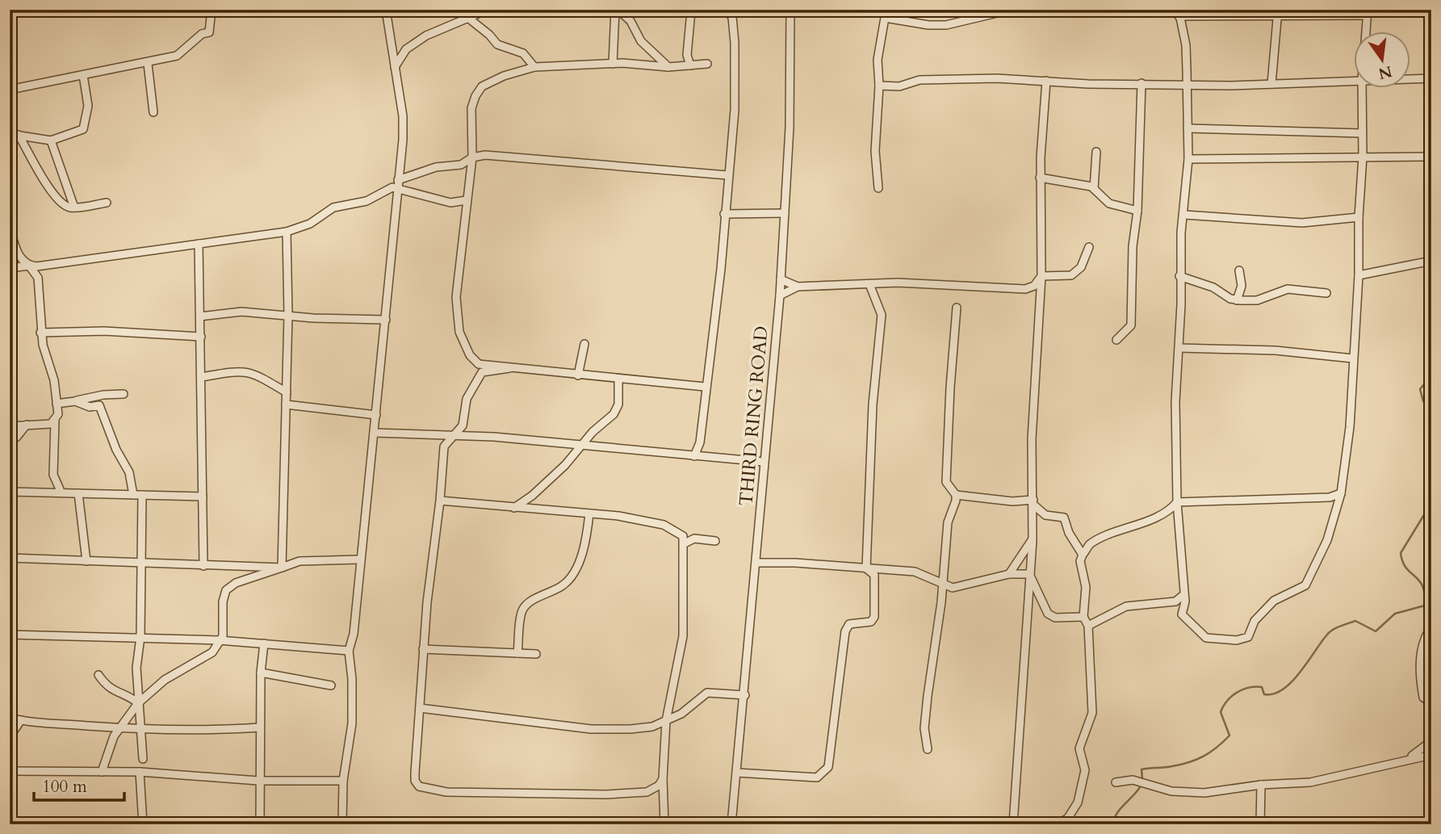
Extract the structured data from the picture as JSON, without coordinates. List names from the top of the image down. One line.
{"streets":{"street":["THIRD RING ROAD"]},"scale_bar":"100 m","north":"bottom"}
